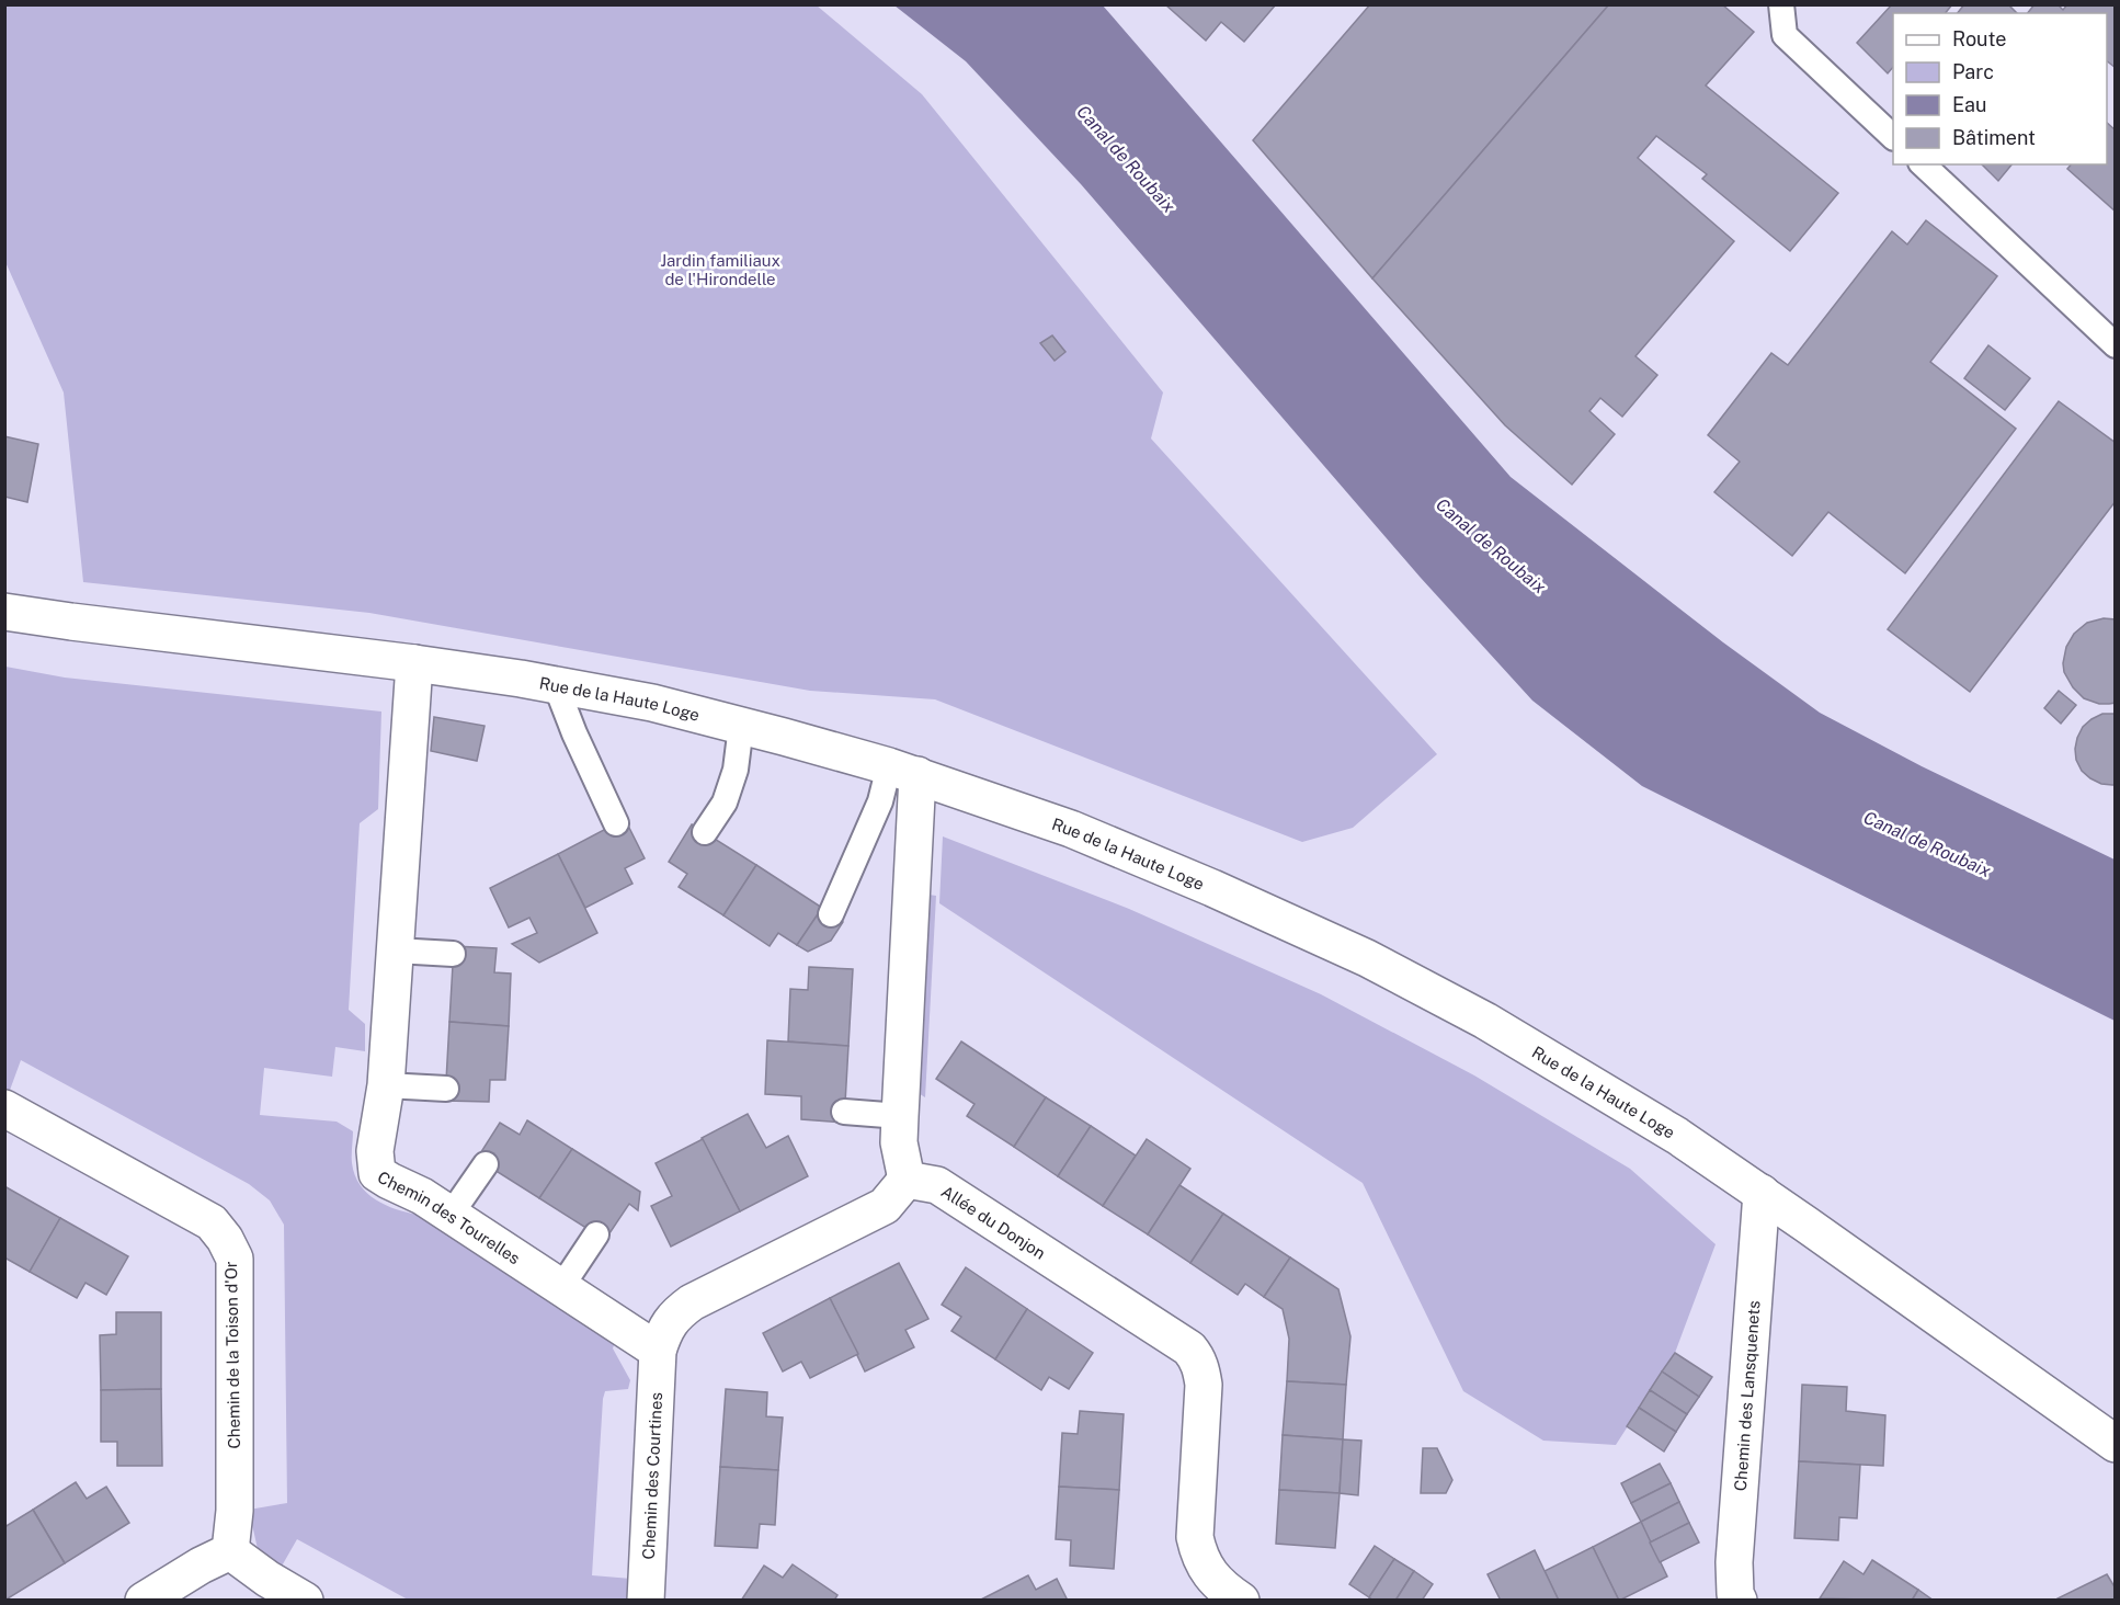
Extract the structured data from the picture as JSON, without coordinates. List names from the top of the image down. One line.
{"streets":{"street":["Rue de la Haute Loge","Chemin des Tourelles","Allée du Donjon","Chemin de la Toison d'Or","Chemin des Lansquenets","Chemin des Courtines"]},"crossings":[["Rue de la Haute Loge","Chemin des Tourelles"],["Rue de la Haute Loge","Chemin des Lansquenets"],["Chemin des Tourelles","Chemin des Courtines"]],"water":["Canal de Roubaix"],"parks":["Jardin familiaux de l'Hirondelle"],"legend":["Route","Parc","Eau","Bâtiment"]}
